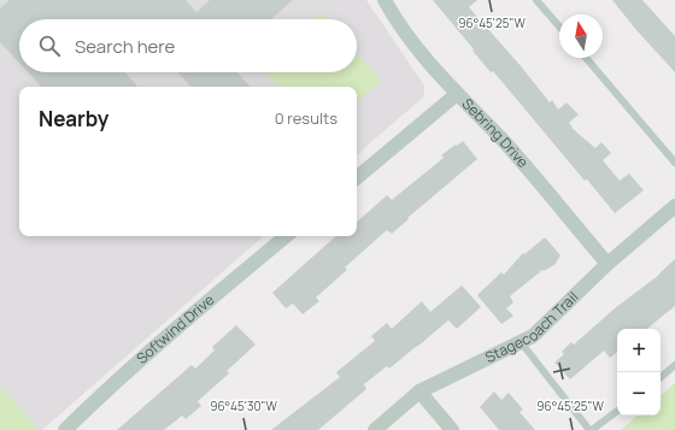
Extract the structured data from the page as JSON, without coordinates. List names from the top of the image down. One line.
{"streets":{"street":["Sebring Drive","Stagecoach Trail","Softwind Drive"]},"crossings":[["Sebring Drive","Stagecoach Trail"]],"north":"top","page":{"search":"Search here","heading":["Nearby","0 results"],"map_buttons":["+","−"]},"coordinates":["96°45'25\"W","96°45'30\"W"]}
